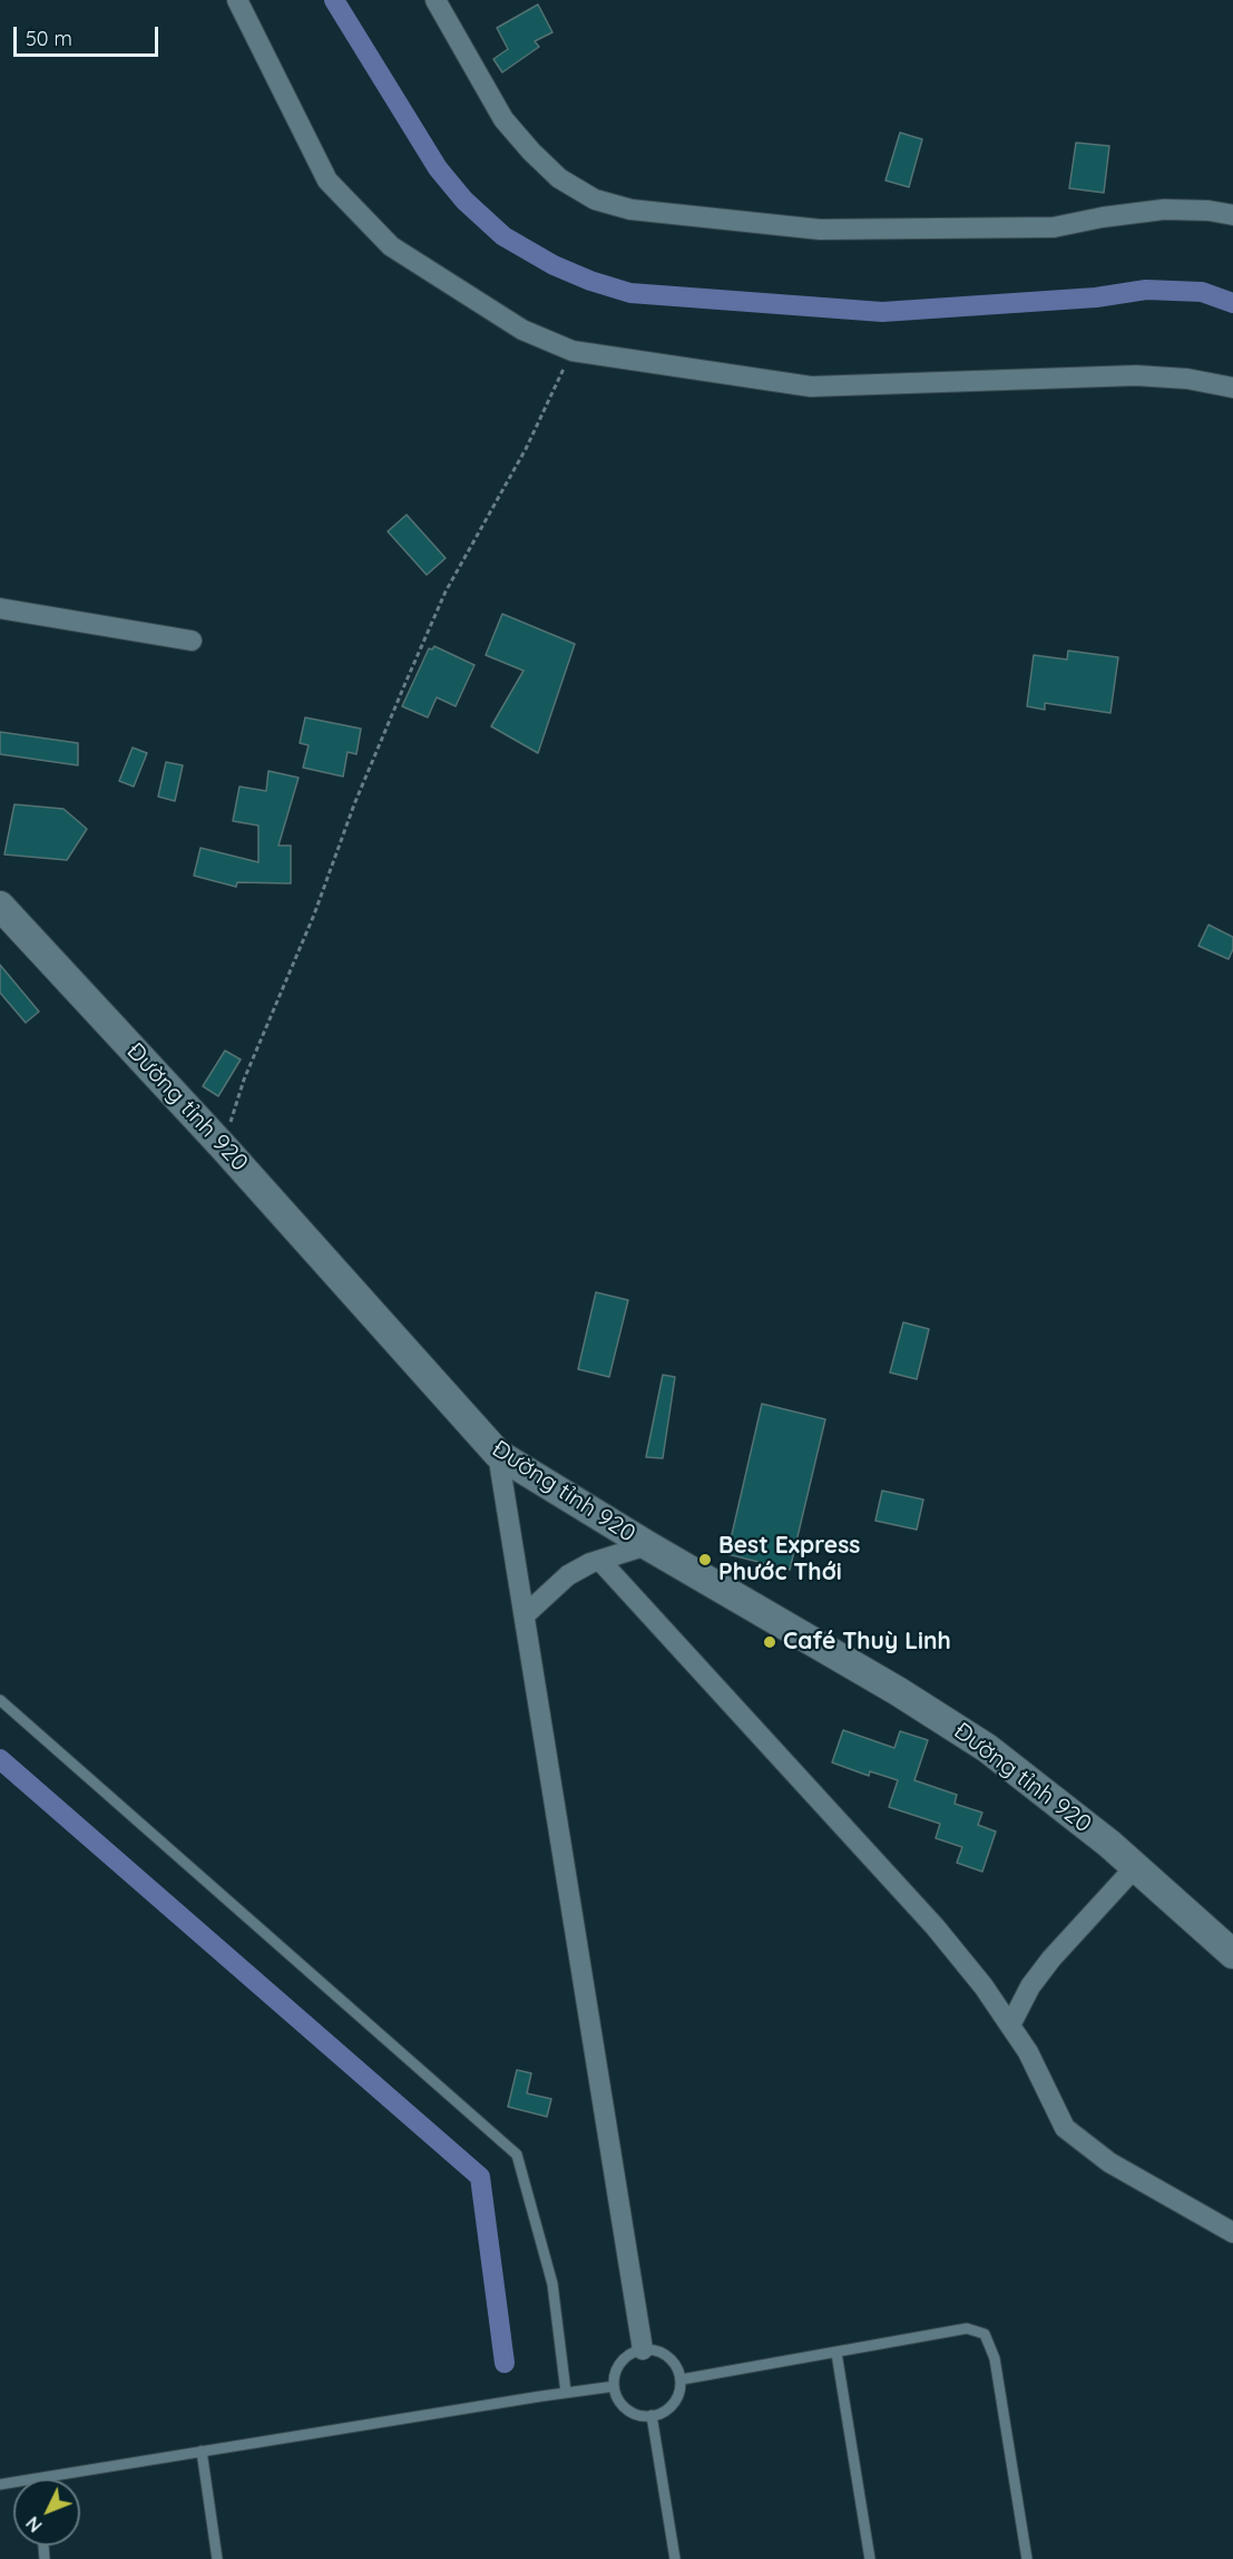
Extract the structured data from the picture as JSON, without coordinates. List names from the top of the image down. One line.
{"streets":{"main road":["Đường tỉnh 920"]},"places":["Best Express Phước Thới","Café Thuỳ Linh"],"scale_bar":"50 m","north":"bottom left"}
